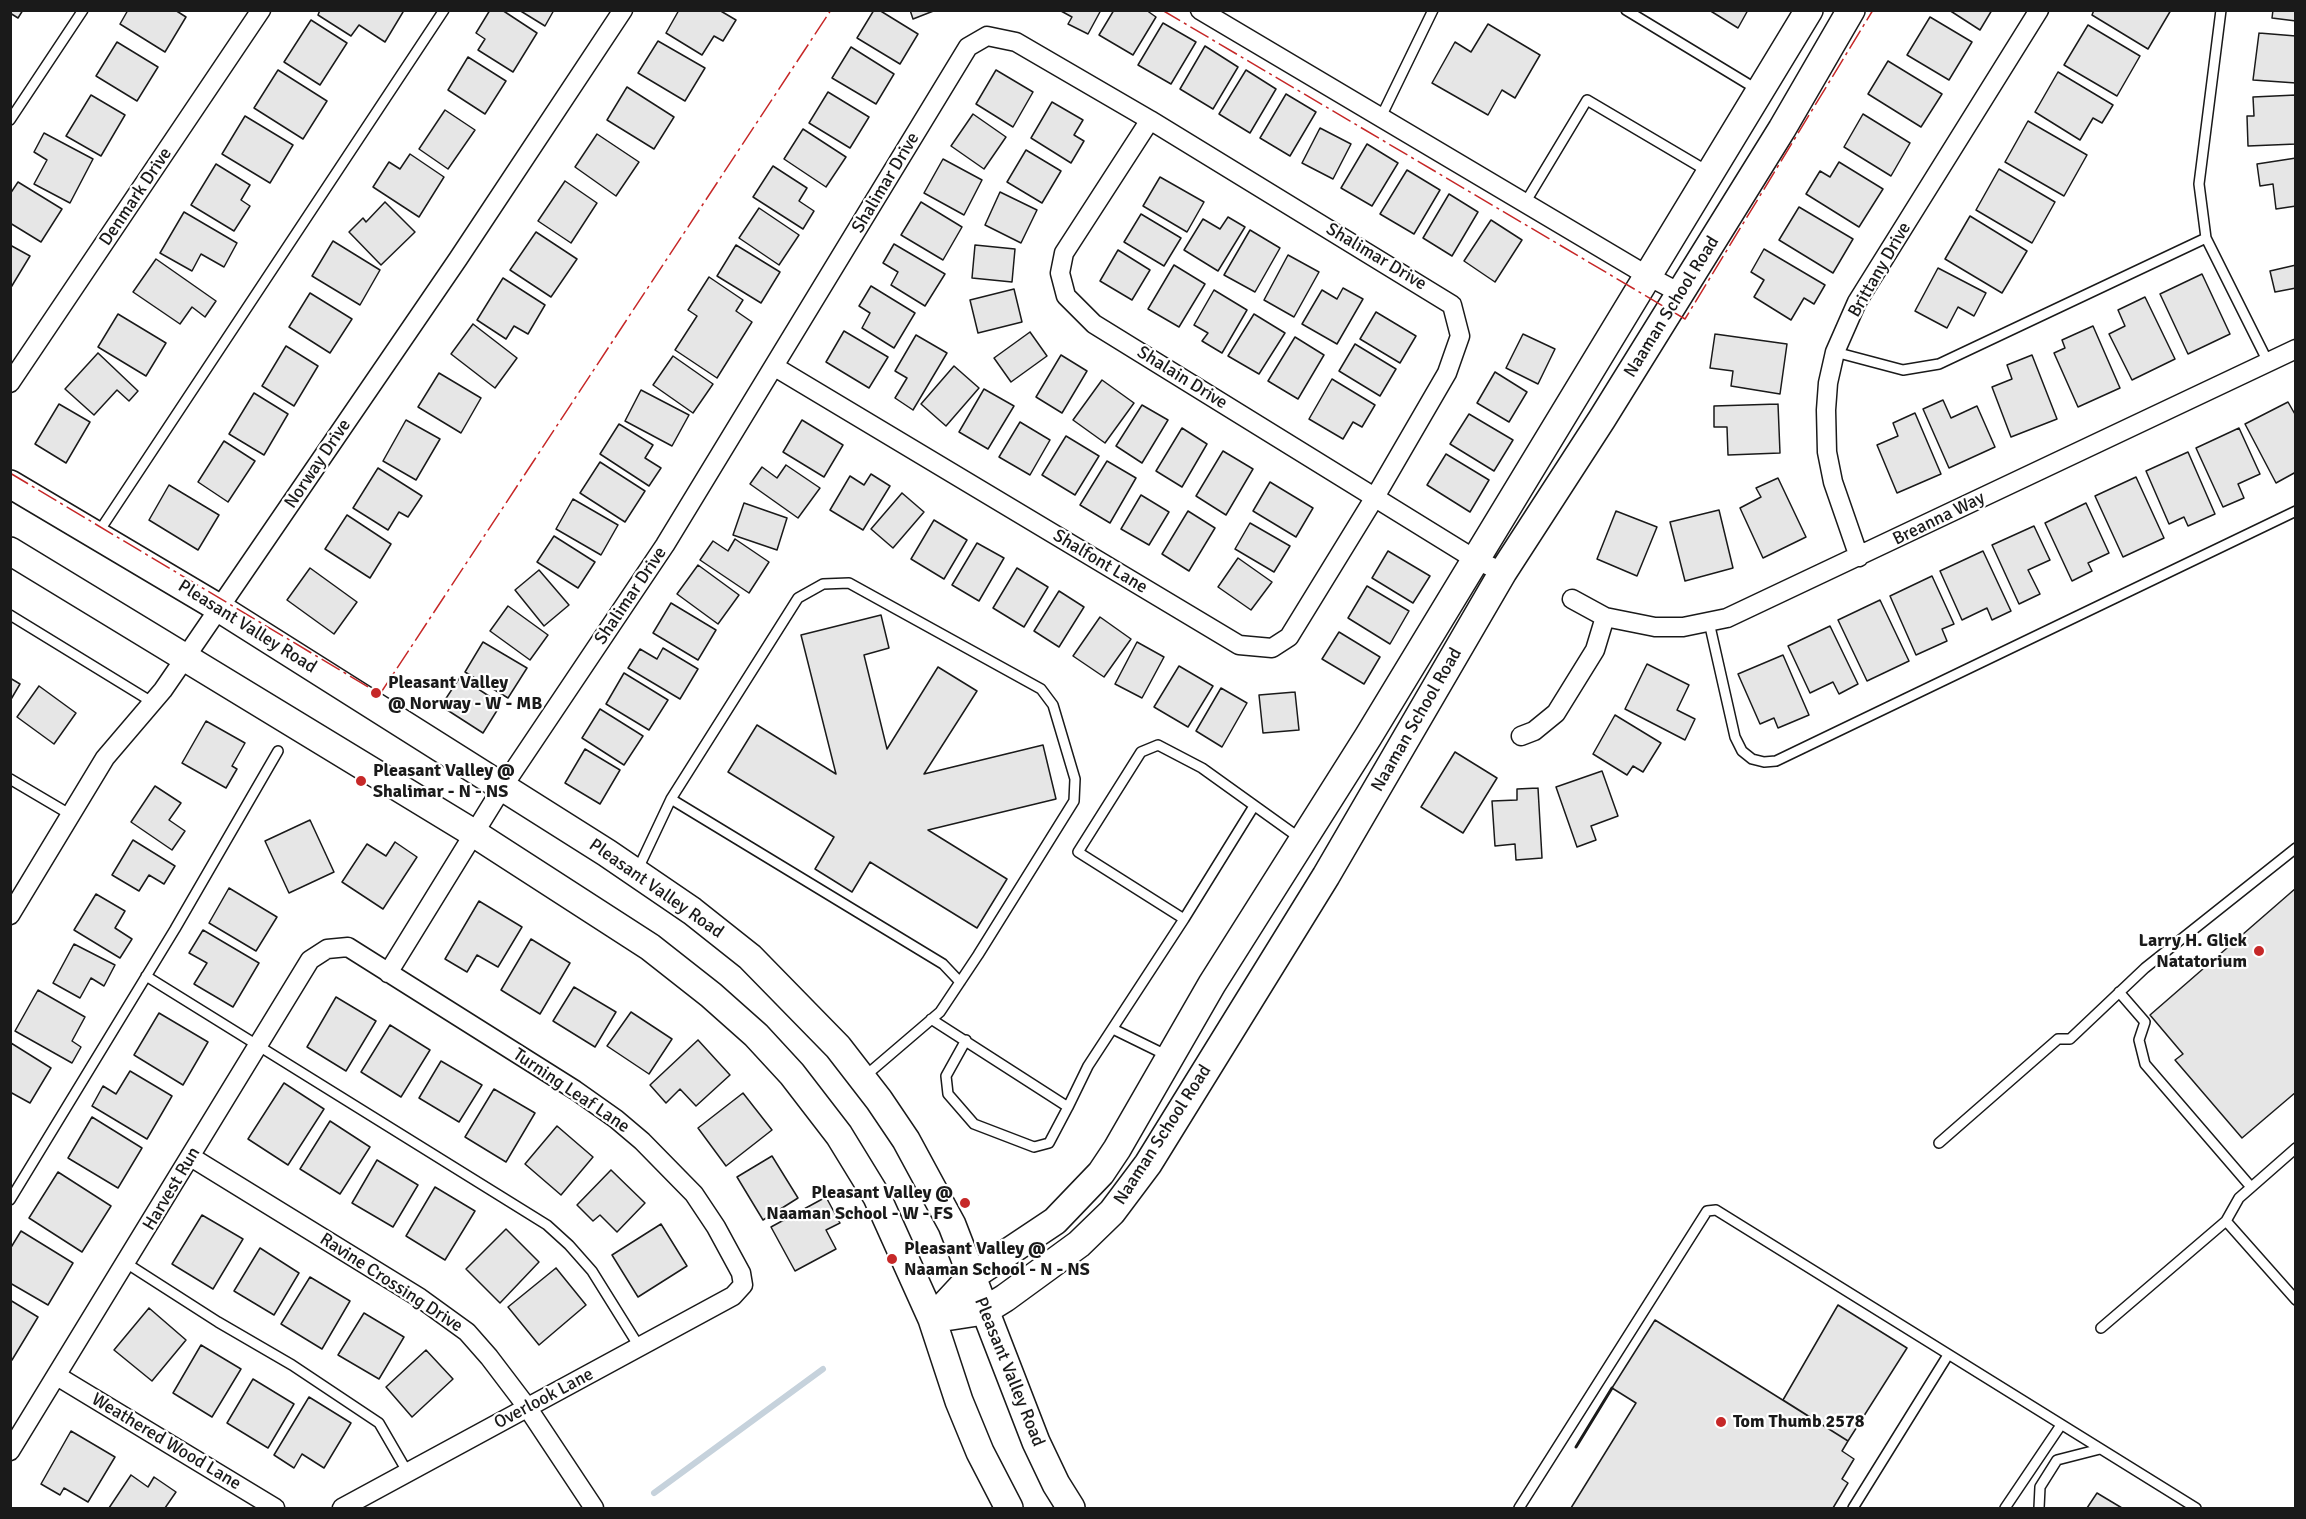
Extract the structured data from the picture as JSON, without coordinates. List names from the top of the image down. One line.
{"streets":{"main road":["Naaman School Road","Pleasant Valley Road"],"street":["Shalimar Drive","Denmark Drive","Brittany Drive","Shalain Drive","Norway Drive","Breanna Way","Shalfont Lane","Turning Leaf Lane","Harvest Run","Ravine Crossing Drive","Overlook Lane","Weathered Wood Lane"]},"crossings":[["Shalimar Drive","Shalain Drive"],["Shalimar Drive","Shalfont Lane"],["Shalimar Drive","Pleasant Valley Road"],["Shalimar Drive","Turning Leaf Lane"],["Brittany Drive","Breanna Way"],["Naaman School Road","Shalain Drive"],["Naaman School Road","Pleasant Valley Road"],["Shalain Drive","Shalfont Lane"],["Norway Drive","Pleasant Valley Road"],["Turning Leaf Lane","Harvest Run"],["Turning Leaf Lane","Overlook Lane"],["Harvest Run","Ravine Crossing Drive"],["Harvest Run","Weathered Wood Lane"],["Ravine Crossing Drive","Overlook Lane"]],"places":["Pleasant Valley @ Norway - W - MB","Pleasant Valley @ Shalimar - N - NS","Larry H. Glick Natatorium","Pleasant Valley @ Naaman School - W - FS","Pleasant Valley @ Naaman School - N - NS","Tom Thumb 2578"]}
